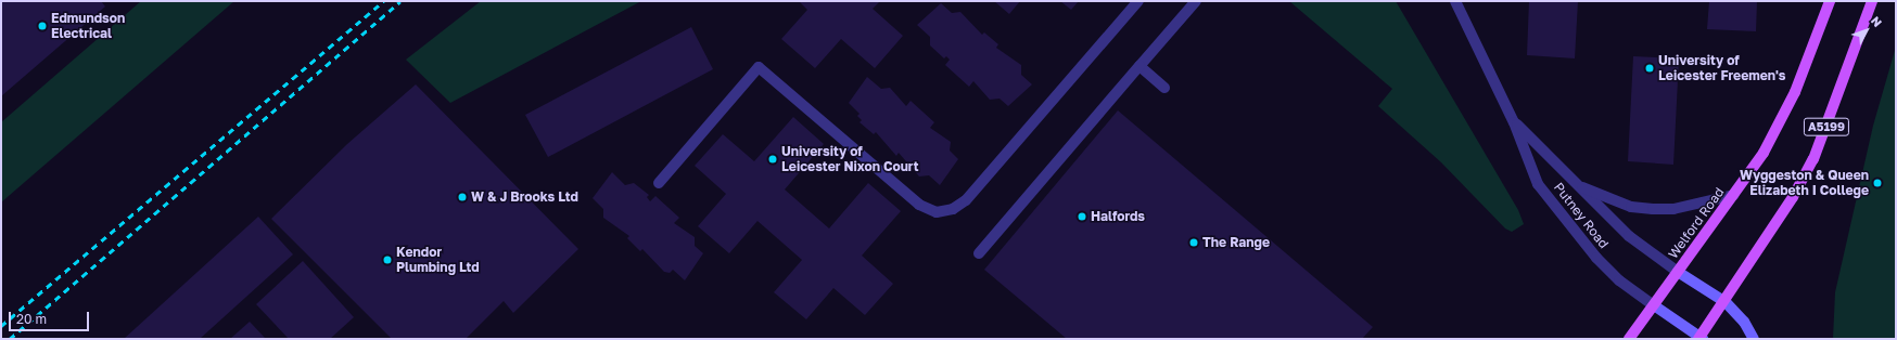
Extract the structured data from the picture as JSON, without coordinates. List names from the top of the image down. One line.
{"streets":{"main road":["A5199","Welford Road"],"street":["Putney Road"]},"crossings":[["Putney Road","Welford Road"]],"places":["Edmundson Electrical","University of Leicester Freemen's","University of Leicester Nixon Court","Wyggeston & Queen Elizabeth I College","W & J Brooks Ltd","Halfords","The Range","Kendor Plumbing Ltd"],"scale_bar":"20 m","north":"top right"}
